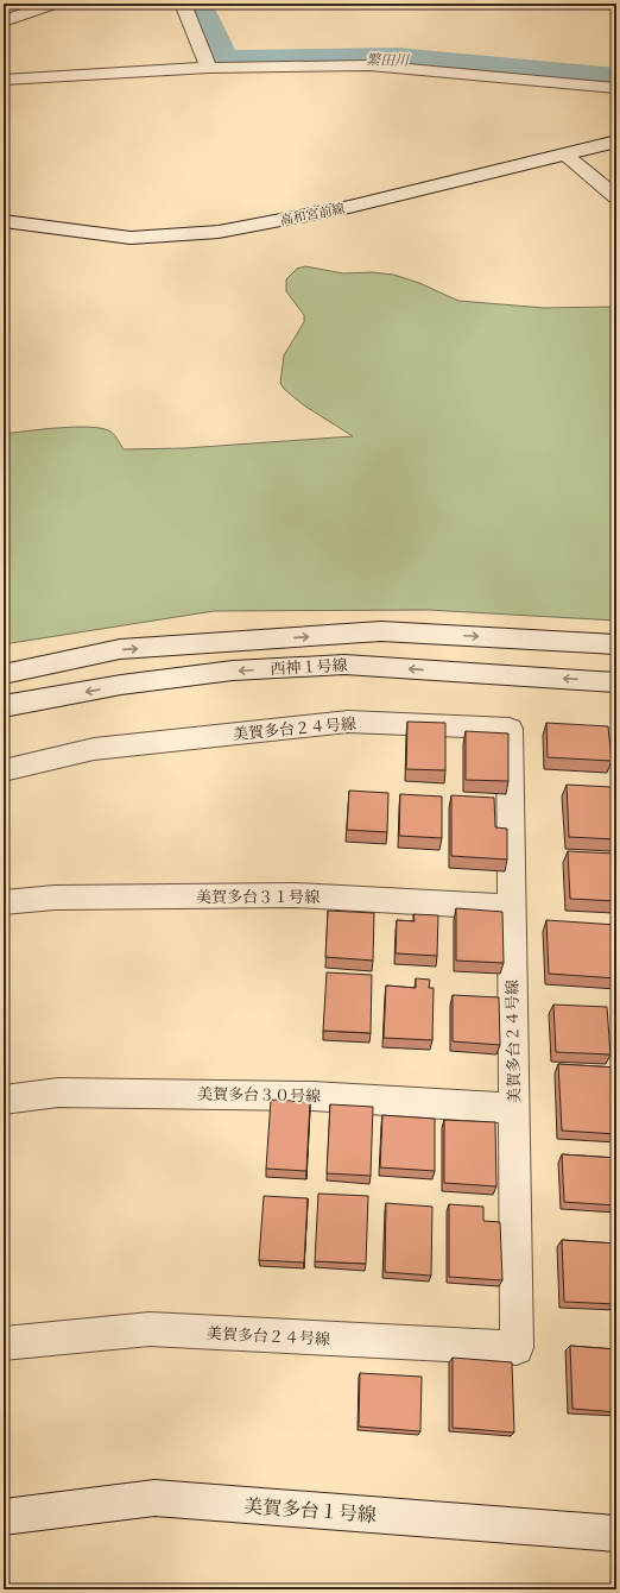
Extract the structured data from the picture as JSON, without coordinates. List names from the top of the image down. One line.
{"streets":{"street":["高和宮前線","西神１号線","美賀多台２４号線","美賀多台３１号線","美賀多台３０号線","美賀多台１号線"]},"crossings":[["美賀多台２４号線","美賀多台３１号線"],["美賀多台２４号線","美賀多台３０号線"]],"water":["繁田川"]}
